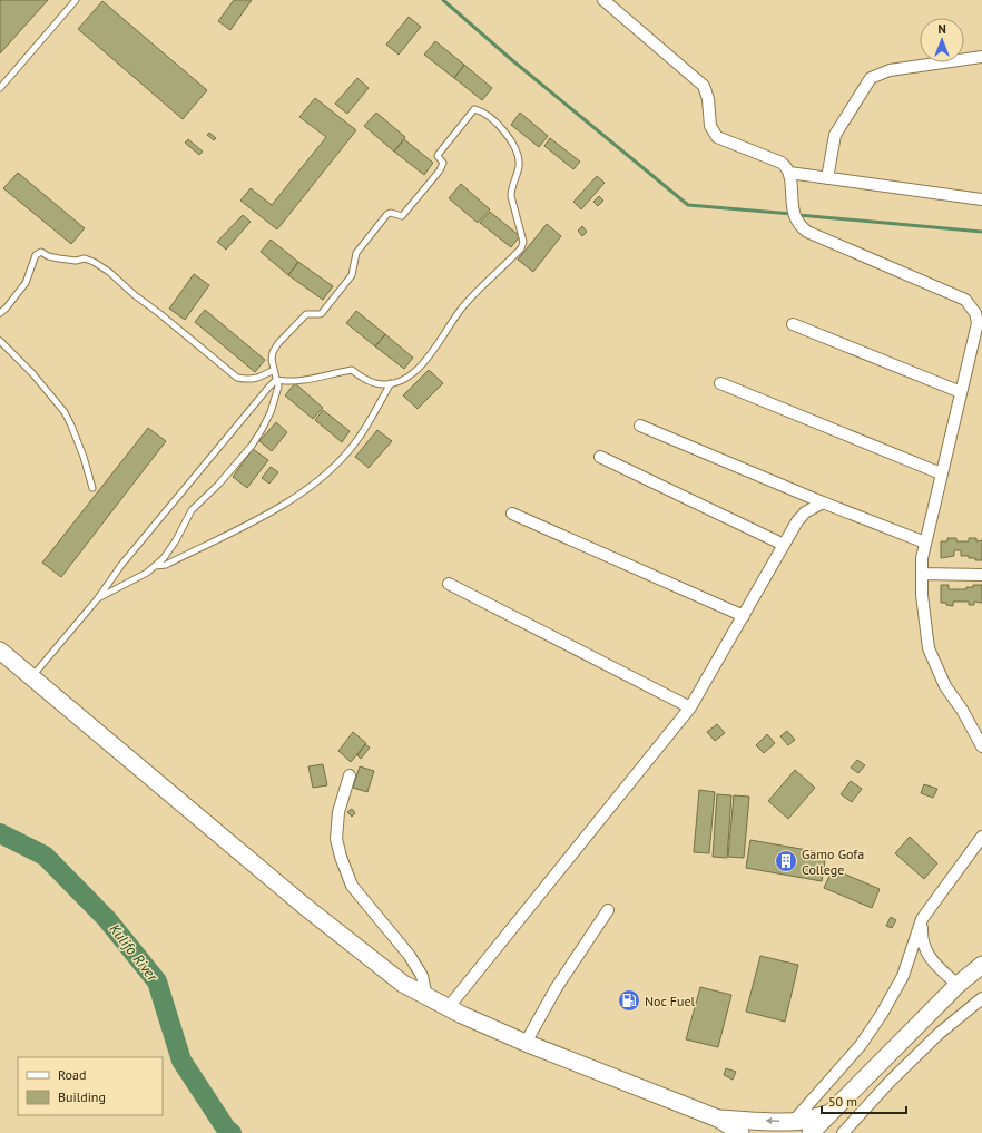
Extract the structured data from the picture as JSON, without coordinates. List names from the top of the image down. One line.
{"water":["Kulifo River"],"places":{"building":["Gamo Gofa College"],"fuel station":["Noc Fuel"]},"legend":["Road","Building"],"scale_bar":"50 m","north":"top"}
